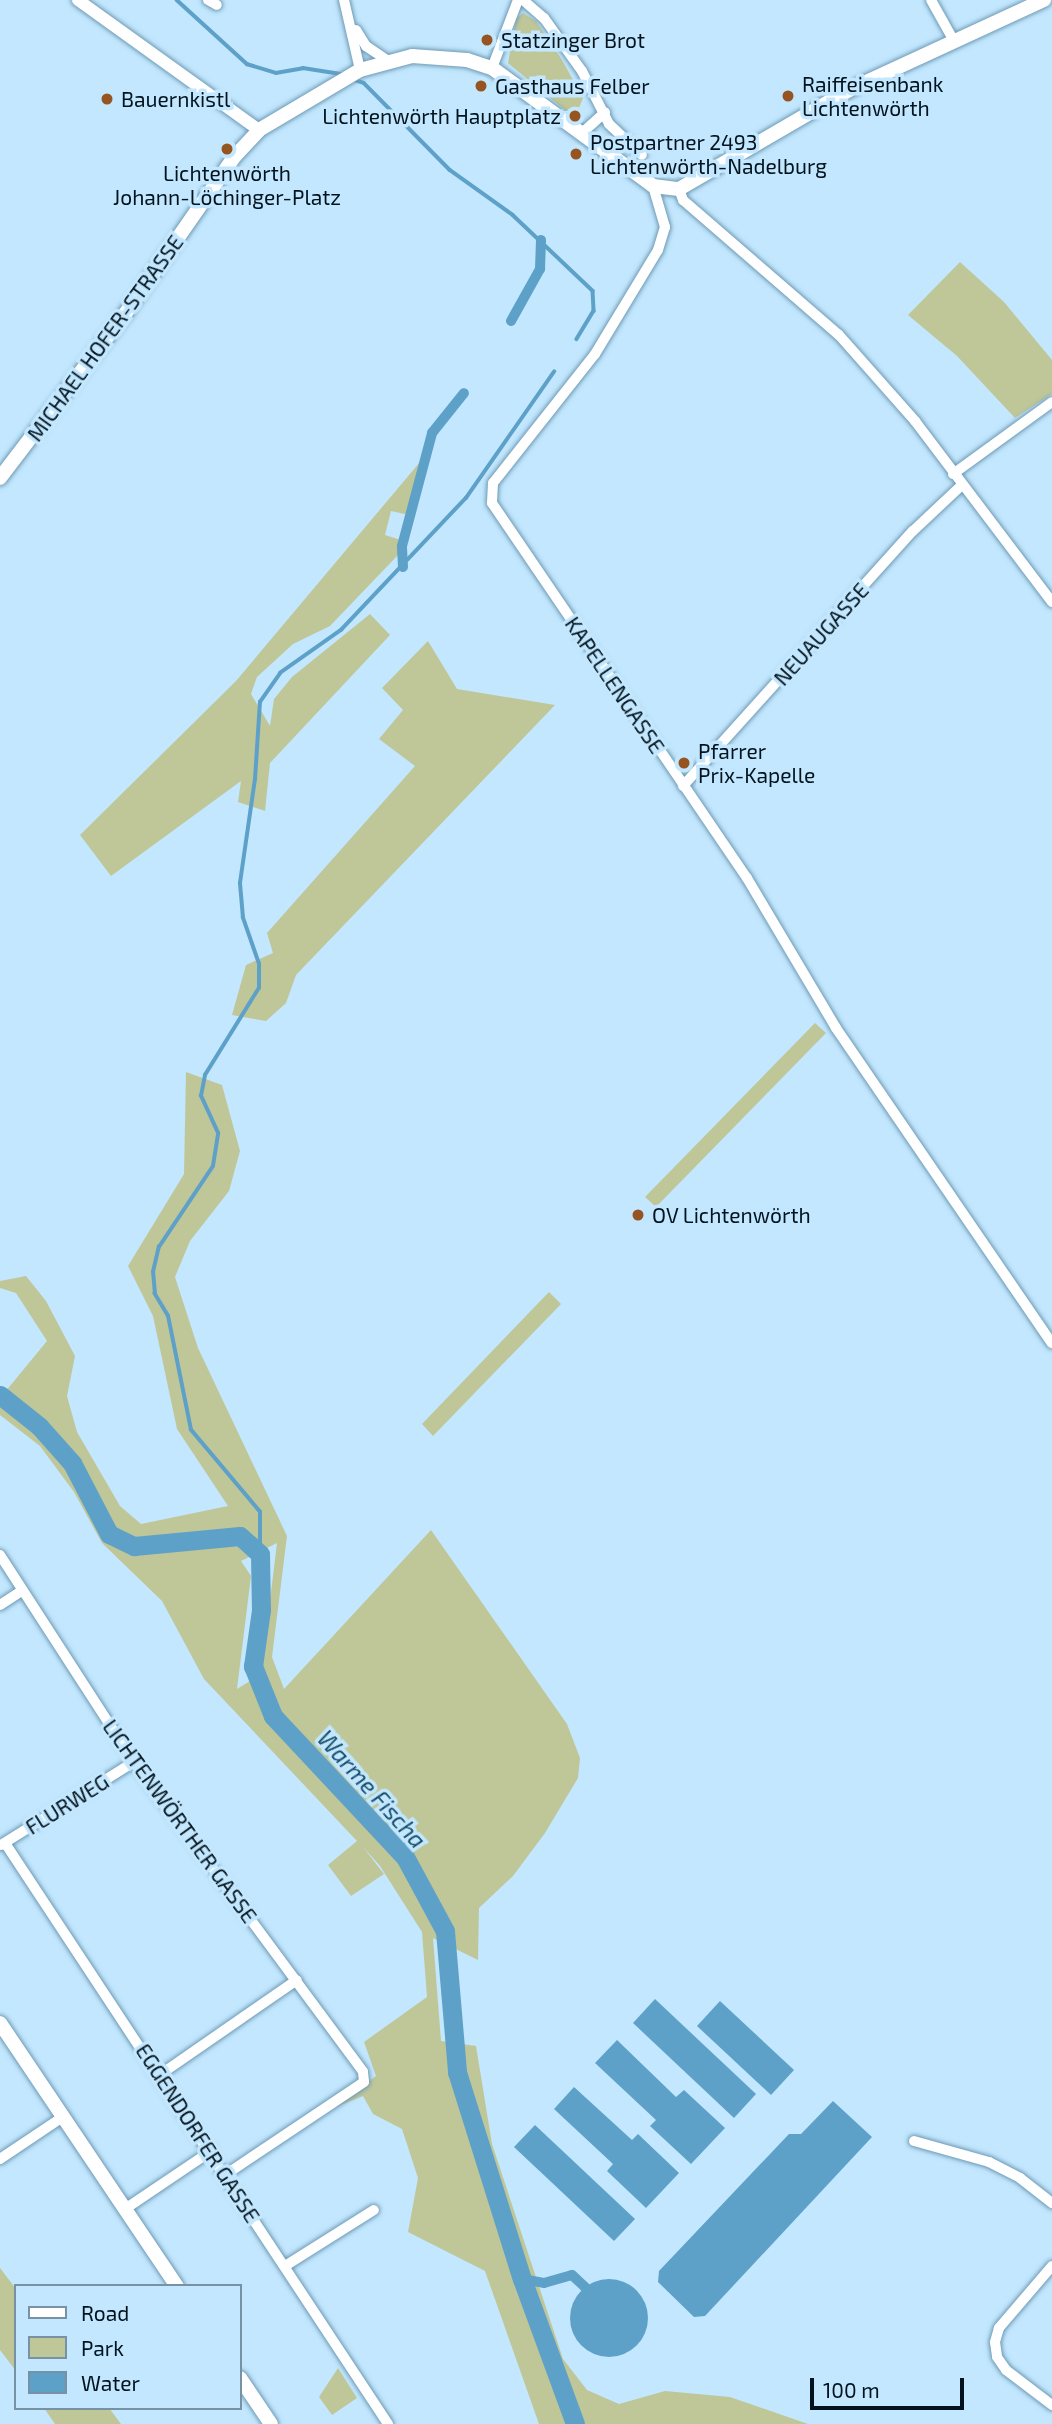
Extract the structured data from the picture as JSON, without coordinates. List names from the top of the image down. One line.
{"streets":{"main road":["MICHAEL HOFER-STRASSE"],"street":["NEUAUGASSE","KAPELLENGASSE","FLURWEG","LICHTENWÖRTHER GASSE","EGGENDORFER GASSE"]},"crossings":[["NEUAUGASSE","KAPELLENGASSE"],["FLURWEG","LICHTENWÖRTHER GASSE"],["FLURWEG","EGGENDORFER GASSE"],["LICHTENWÖRTHER GASSE","EGGENDORFER GASSE"]],"water":["Warme Fischa"],"places":["Statzinger Brot","Gasthaus Felber","Raiffeisenbank Lichtenwörth","Bauernkistl","Lichtenwörth Hauptplatz","Lichtenwörth Johann-Löchinger-Platz","Postpartner 2493 Lichtenwörth-Nadelburg","Pfarrer Prix-Kapelle","OV Lichtenwörth"],"legend":["Road","Park","Water"],"scale_bar":"100 m"}
